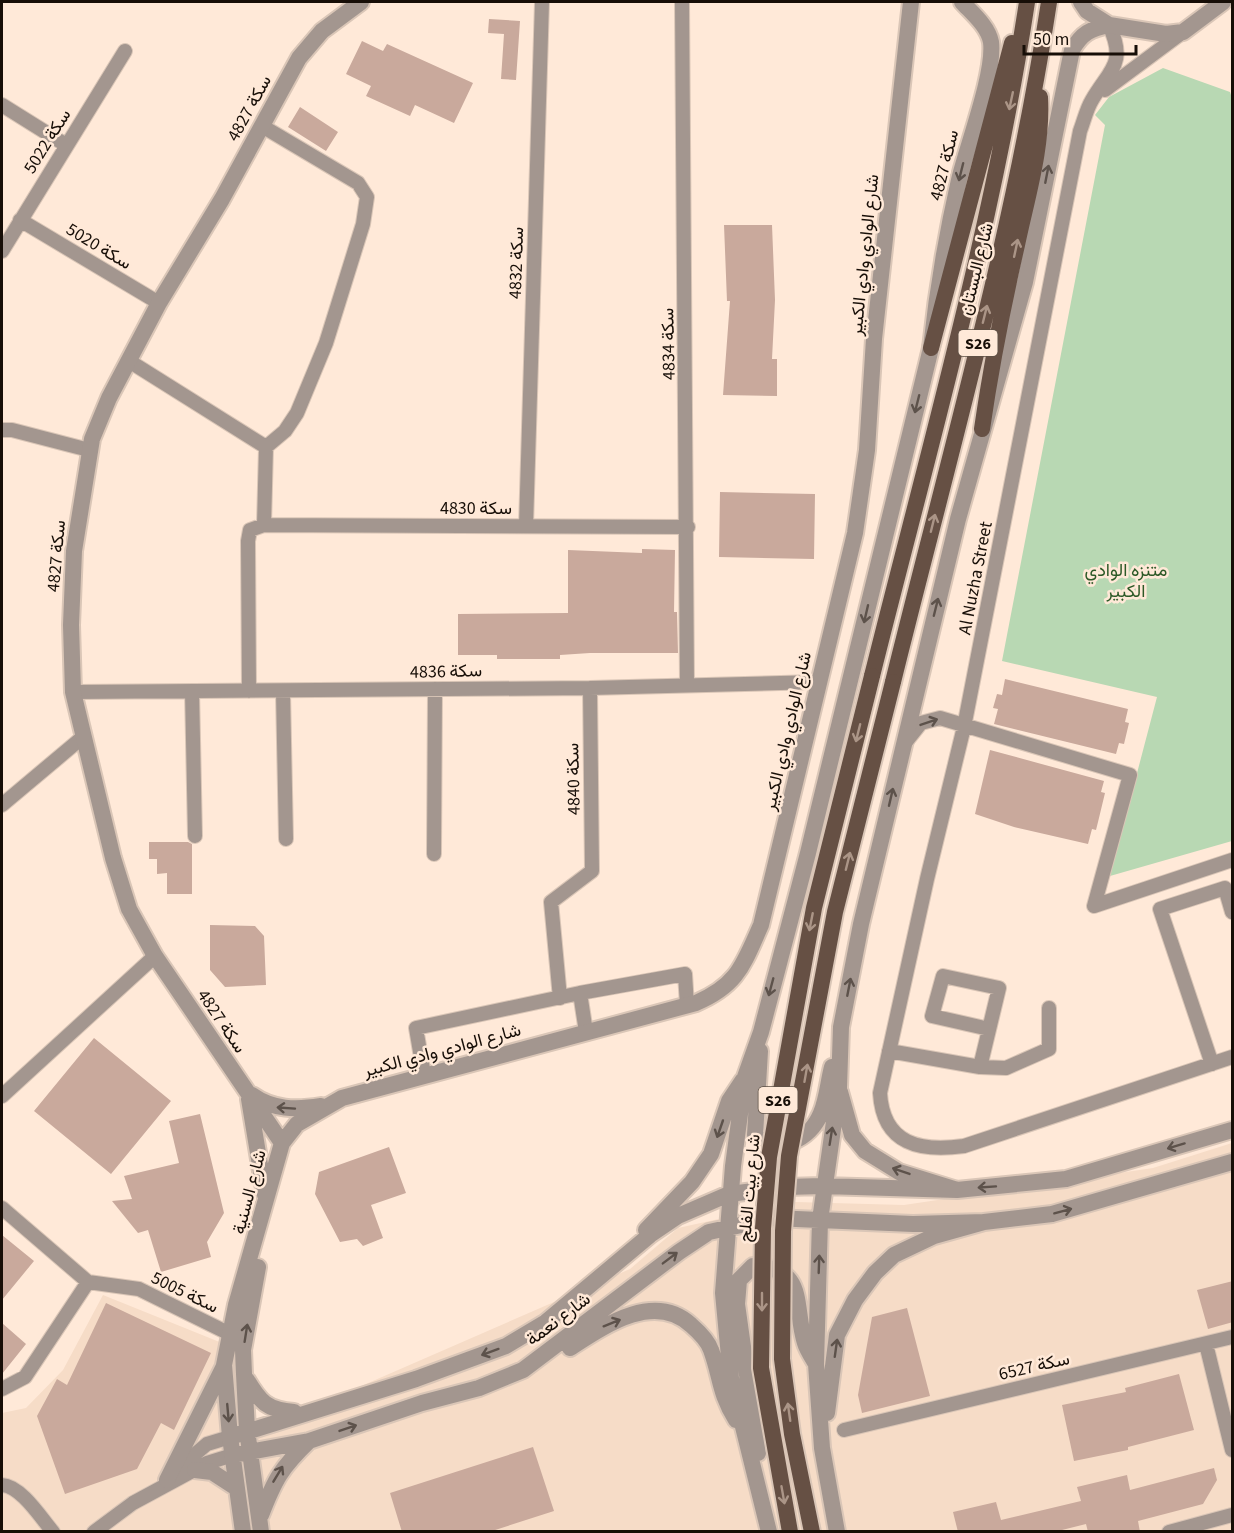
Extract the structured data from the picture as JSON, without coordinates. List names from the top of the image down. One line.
{"streets":{"main road":["شارع البستان","S26","شارع بيت الفلج"],"street":["سكة 4827","سكة 5022","سكة 5020","شارع الوادي وادي الكبير","سكة 4832","سكة 4834","سكة 4830","Al Nuzha Street","سكة 4836","سكة 4840","شارع السنية","سكة 5005","شارع نعمة","سكة 6527"]},"crossings":[["سكة 4827","سكة 5020"],["سكة 4827","شارع الوادي وادي الكبير"],["سكة 4827","سكة 4836"],["سكة 4827","شارع السنية"],["سكة 5022","سكة 5020"],["شارع الوادي وادي الكبير","سكة 4836"],["شارع الوادي وادي الكبير","شارع السنية"],["سكة 4832","سكة 4830"],["شارع البستان","شارع بيت الفلج"],["سكة 4834","سكة 4830"],["سكة 4834","سكة 4836"],["سكة 4836","سكة 4840"],["شارع السنية","سكة 5005"],["شارع السنية","شارع نعمة"]],"parks":["متنزه الوادي الكبير"],"scale_bar":"50 m"}
